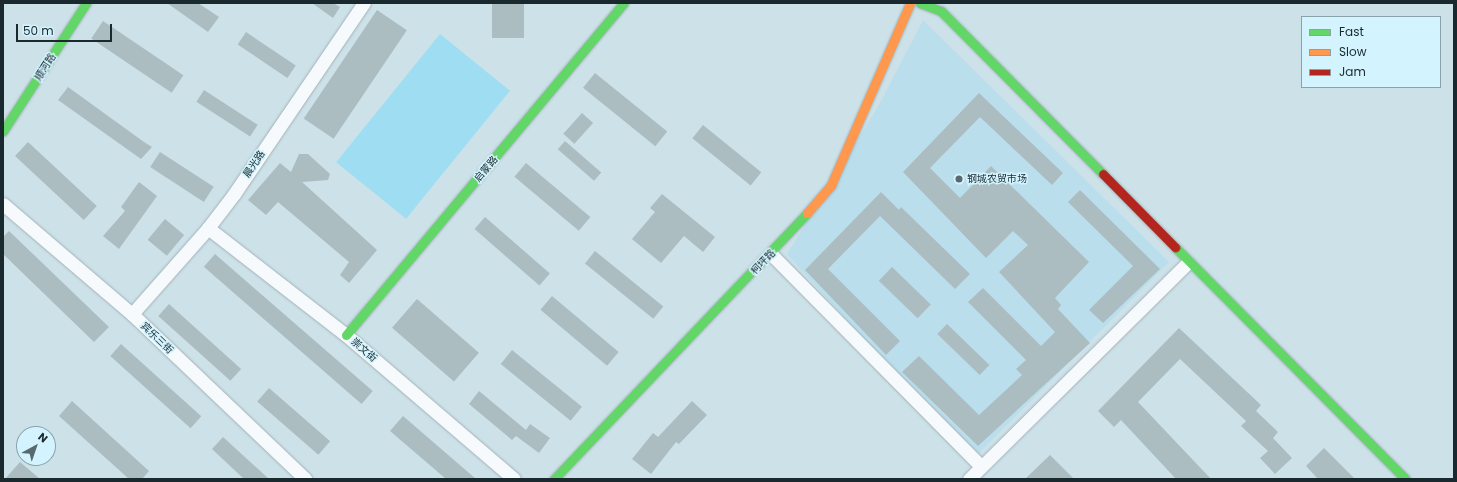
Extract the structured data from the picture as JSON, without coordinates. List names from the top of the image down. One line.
{"streets":{"street":["顺河路","晨光路","启蒙路","柯坪路","宾乐三街","崇文街"]},"crossings":[["晨光路","宾乐三街"],["晨光路","崇文街"],["启蒙路","崇文街"]],"places":["钢城农贸市场"],"legend":["Fast","Slow","Jam"],"scale_bar":"50 m","north":"top right"}
